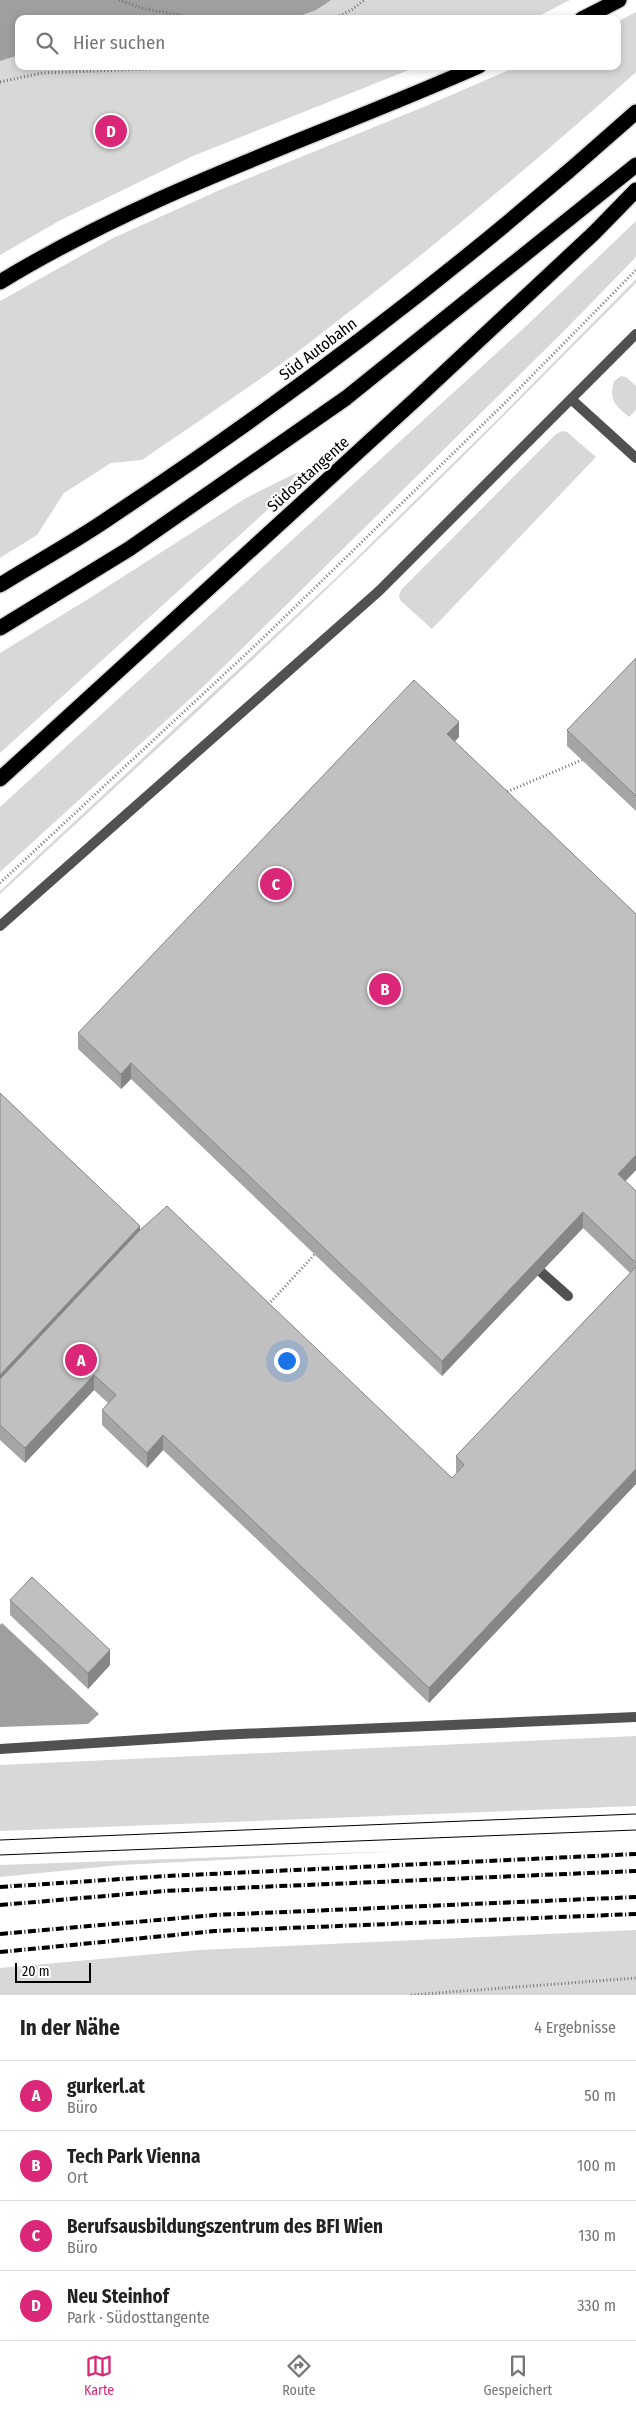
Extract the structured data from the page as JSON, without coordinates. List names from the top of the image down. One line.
{"streets":{"highway":["Süd Autobahn","Südosttangente"]},"scale_bar":"20 m","page":{"search":"Hier suchen","pins":["D","C","B","A"],"scale":"20 m","heading":["In der Nähe","4 Ergebnisse"],"list":[{"mark":"A","name":"gurkerl.at","note":"Büro","value":"50 m"},{"mark":"B","name":"Tech Park Vienna","note":"Ort","value":"100 m"},{"mark":"C","name":"Berufsausbildungszentrum des BFI Wien","note":"Büro","value":"130 m"},{"mark":"D","name":"Neu Steinhof","note":"Park · Südosttangente","value":"330 m"}],"nav":["Karte","Route","Gespeichert"]}}
